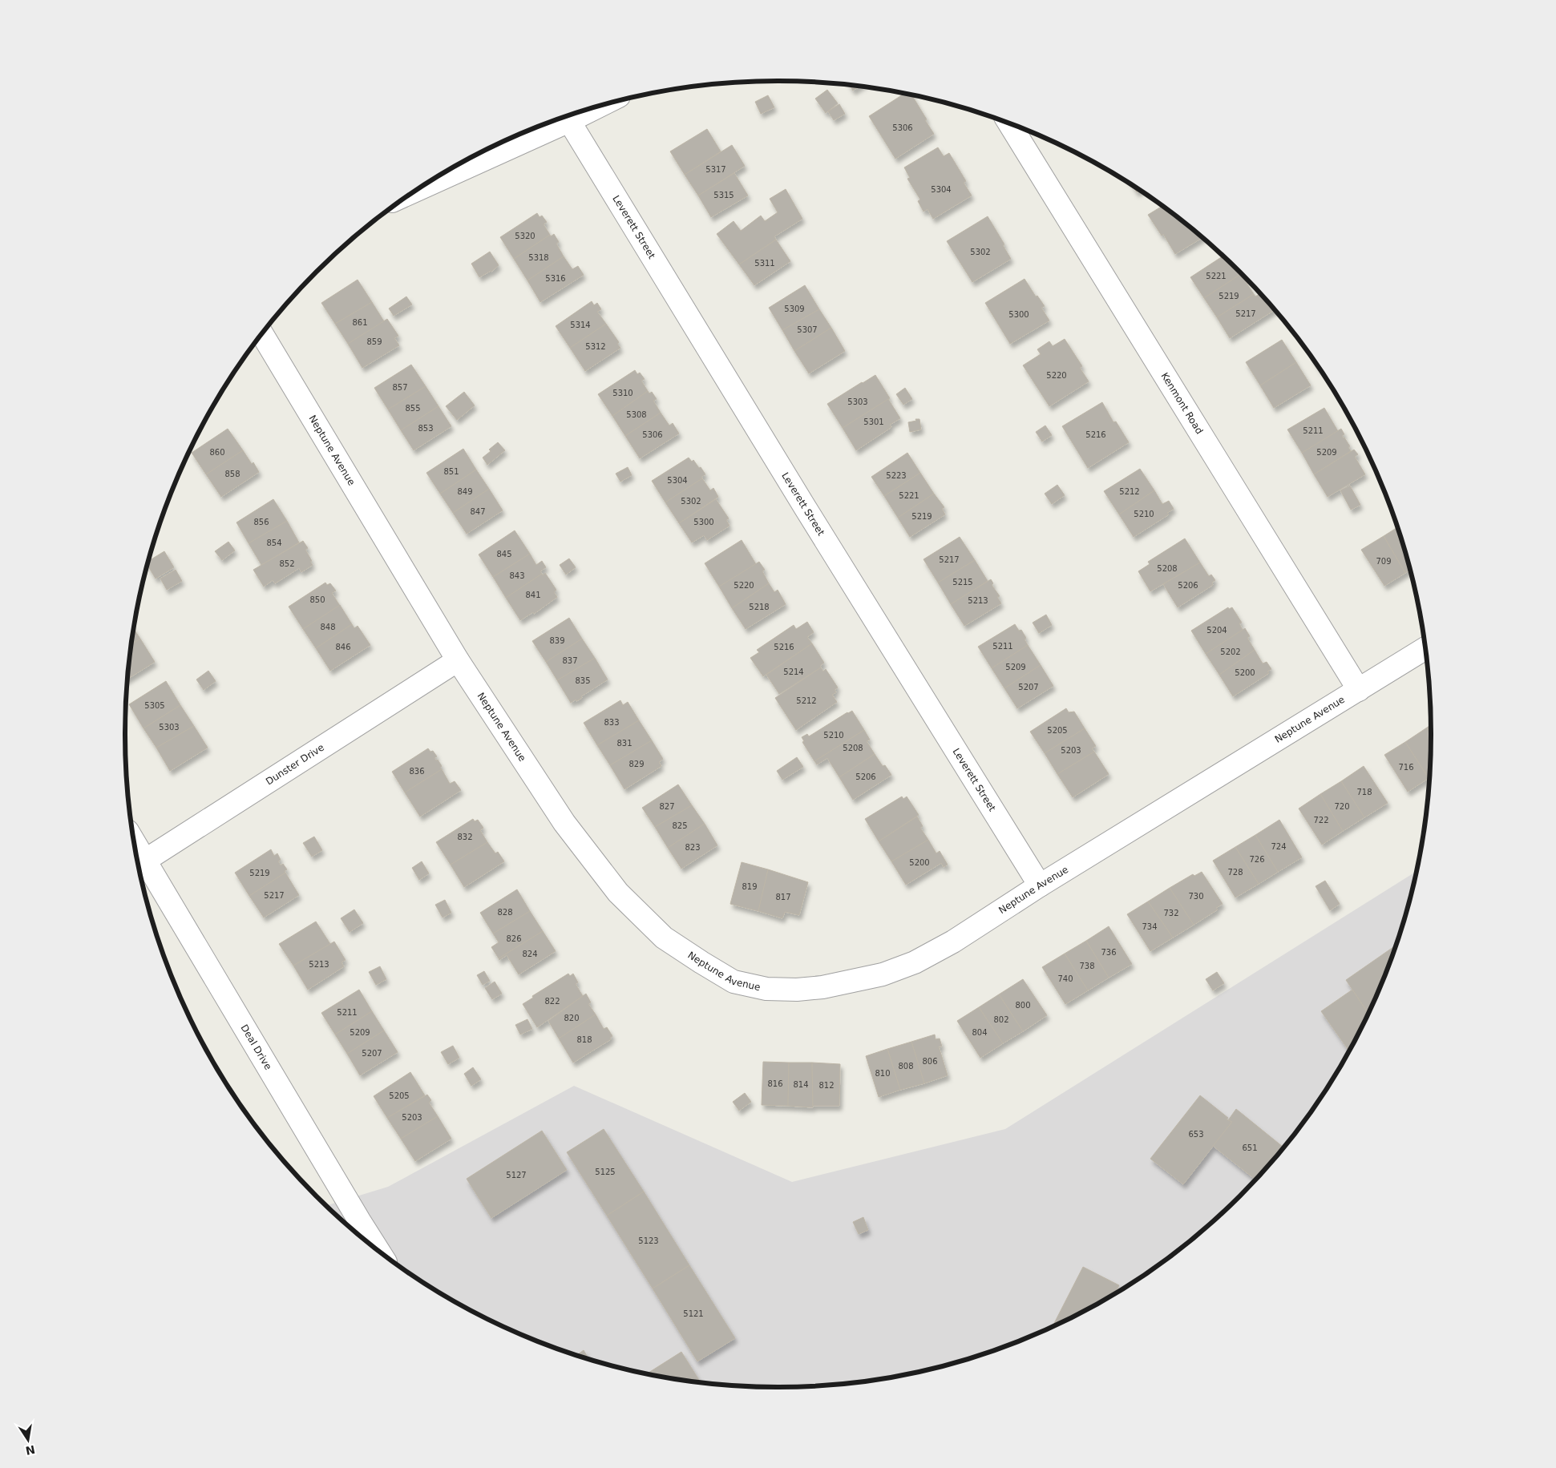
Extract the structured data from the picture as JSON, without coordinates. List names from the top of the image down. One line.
{"streets":{"street":["Leverett Street","Kenmont Road","Neptune Avenue","Dunster Drive","Deal Drive"]},"crossings":[["Leverett Street","Neptune Avenue"],["Kenmont Road","Neptune Avenue"],["Neptune Avenue","Dunster Drive"],["Dunster Drive","Deal Drive"]],"house_numbers":["5306","5317","5304","5315","5320","5302","5318","5311","5221","5316","5219","5309","5217","5300","861","5314","5307","859","5312","5220","857","5310","5303","855","5308","5301","853","5211","5306","5216","860","5209","851","858","5223","5304","849","5212","5221","5302","847","5210","5219","856","5300","854","845","5217","709","852","5208","843","5215","5220","5206","841","850","5213","5218","848","5204","839","5211","846","5216","5202","837","5209","5214","5200","835","5207","5212","5305","833","5303","5205","5210","831","5208","5203","829","716","836","5206","718","827","720","722","825","832","724","823","726","5200","728","5219","819","5217","730","817","828","732","734","826","736","824","5213","738","740","822","800","5211","820","802","5209","804","818","5207","806","808","810","816","814","812","5205","5203","653","651","5125","5127","5123","5121"],"north":"bottom"}
